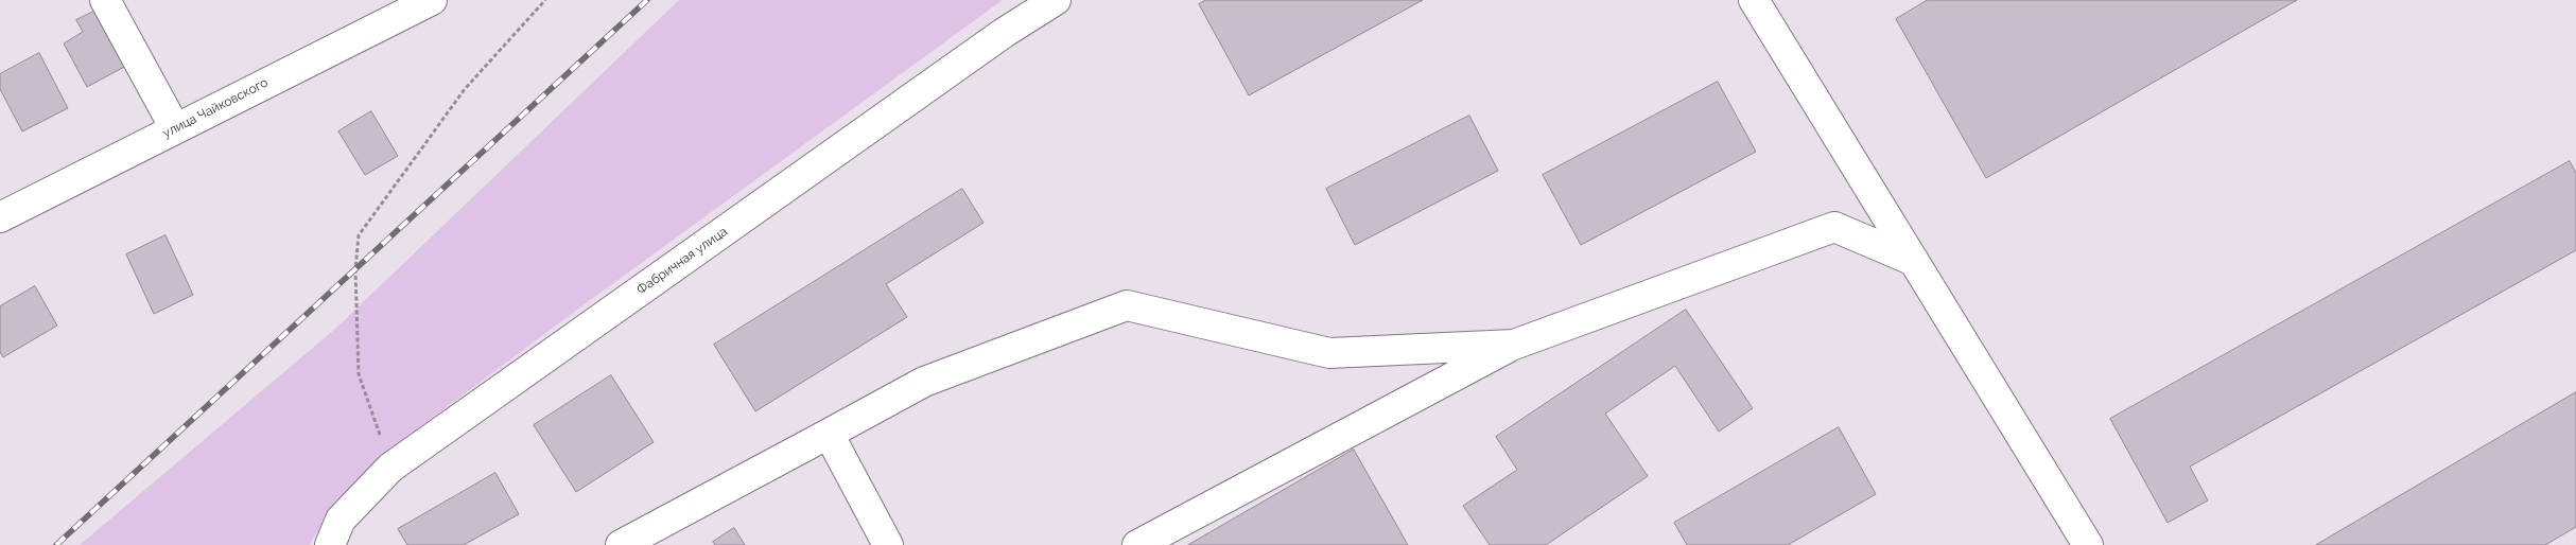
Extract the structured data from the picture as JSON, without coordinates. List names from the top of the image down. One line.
{"streets":{"street":["улица Чайковского","Фабричная улица"]}}
